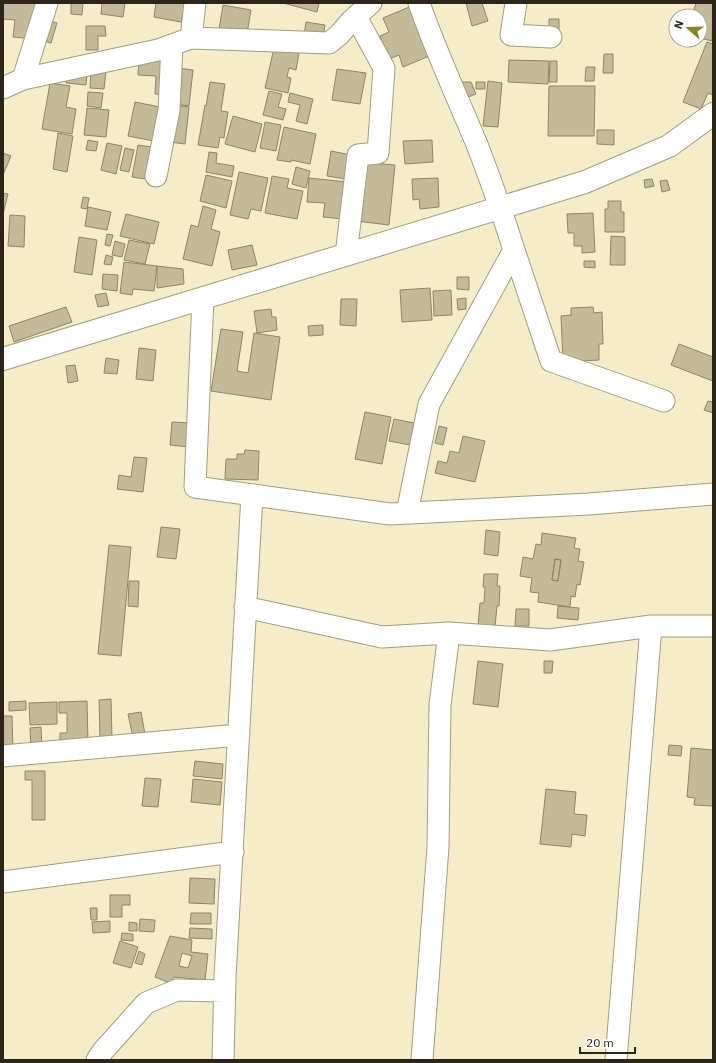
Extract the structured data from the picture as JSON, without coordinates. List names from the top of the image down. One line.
{"scale_bar":"20 m","north":"left"}
